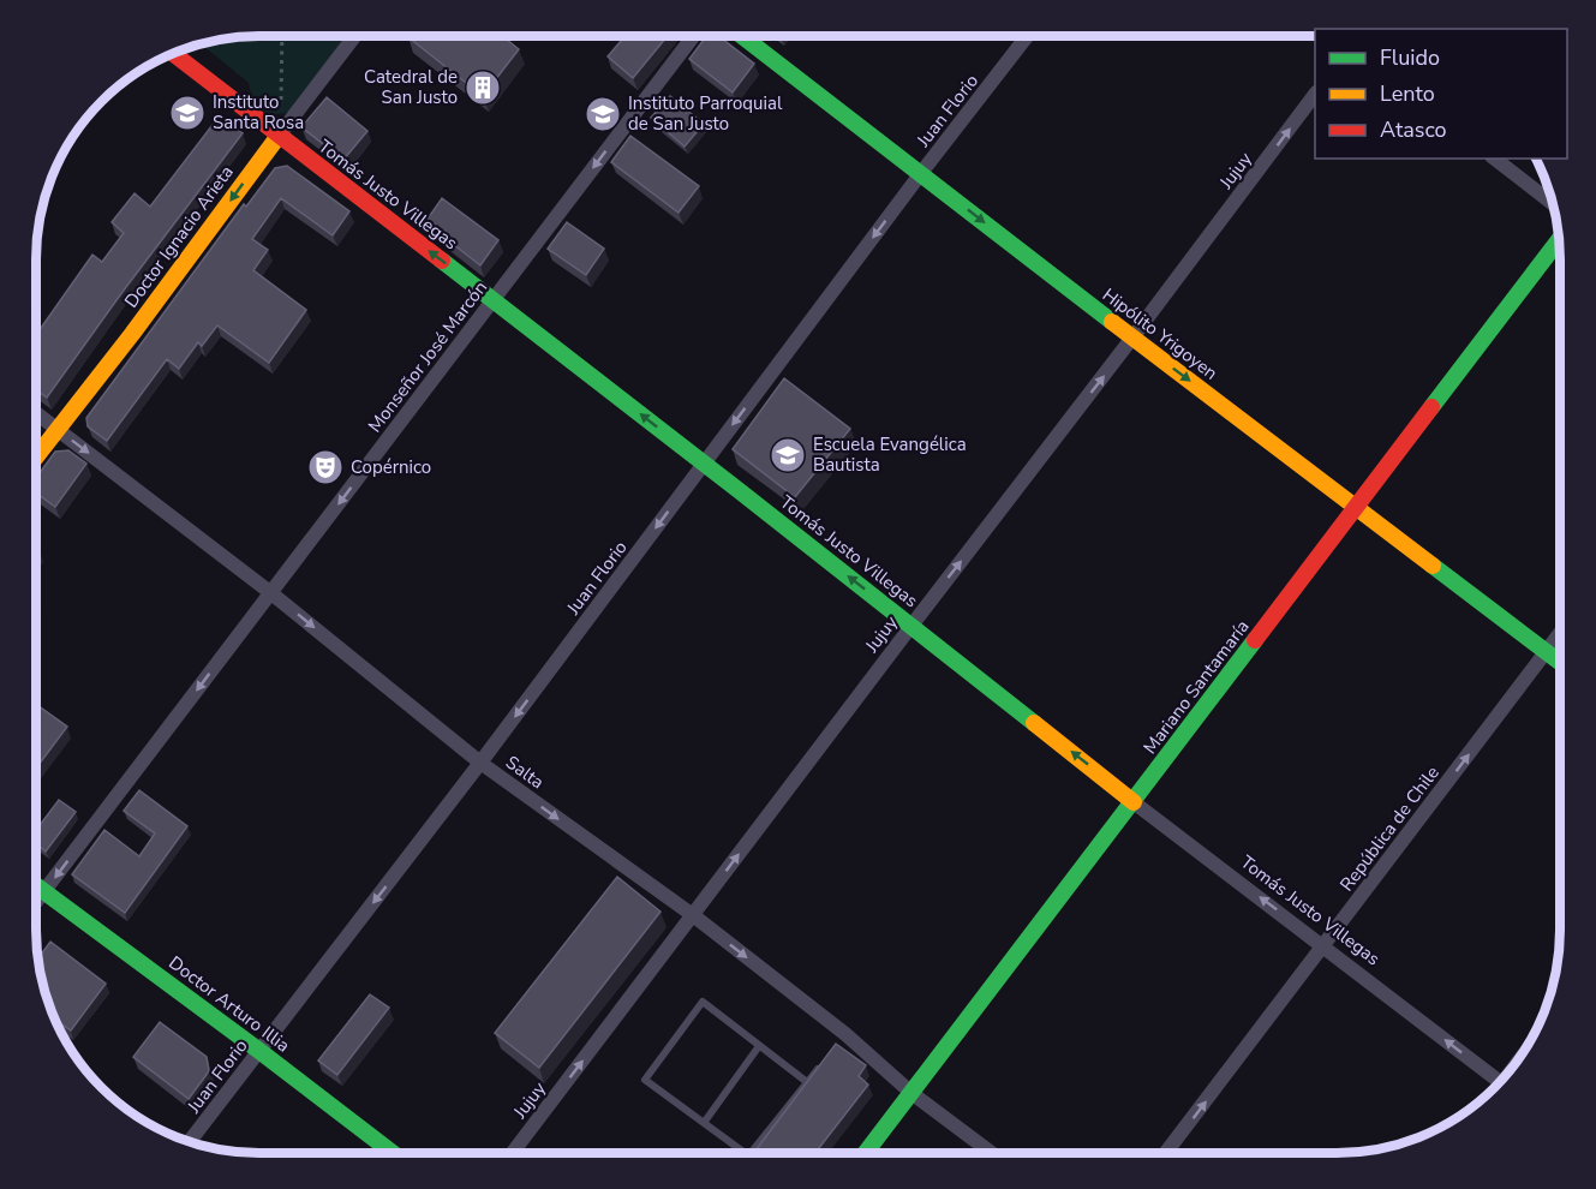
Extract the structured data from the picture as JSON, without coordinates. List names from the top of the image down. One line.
{"streets":{"street":["Juan Florio","Jujuy","Tomás Justo Villegas","Doctor Ignacio Arieta","Hipólito Yrigoyen","Monseñor José Marcón","Mariano Santamaría","Salta","República de Chile","Doctor Arturo Illia"]},"crossings":[["Juan Florio","Tomás Justo Villegas"],["Juan Florio","Hipólito Yrigoyen"],["Juan Florio","Salta"],["Juan Florio","Doctor Arturo Illia"],["Jujuy","Tomás Justo Villegas"],["Jujuy","Hipólito Yrigoyen"],["Jujuy","Salta"],["Tomás Justo Villegas","Doctor Ignacio Arieta"],["Tomás Justo Villegas","Monseñor José Marcón"],["Tomás Justo Villegas","Mariano Santamaría"],["Tomás Justo Villegas","República de Chile"],["Doctor Ignacio Arieta","Salta"],["Hipólito Yrigoyen","Mariano Santamaría"],["Hipólito Yrigoyen","República de Chile"],["Monseñor José Marcón","Salta"],["Monseñor José Marcón","Doctor Arturo Illia"],["Mariano Santamaría","Salta"]],"one_way":["Juan Florio","Jujuy","Tomás Justo Villegas","Doctor Ignacio Arieta","Hipólito Yrigoyen","Monseñor José Marcón","Salta","República de Chile"],"places":{"building":["Catedral de San Justo"],"school or university":["Instituto Santa Rosa","Instituto Parroquial de San Justo","Escuela Evangélica Bautista"],"theatre":["Copérnico"]},"legend":["Fluido","Lento","Atasco"]}
